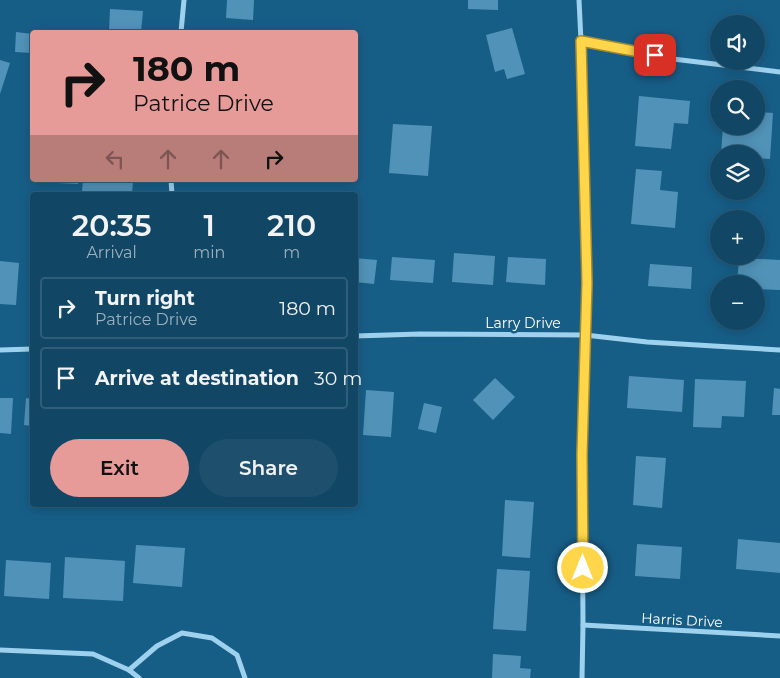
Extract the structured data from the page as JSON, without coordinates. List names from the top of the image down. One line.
{"streets":{"street":["Larry Drive","Harris Drive"]},"page":{"map_buttons":["+","−"],"turn":["180 m","Patrice Drive"],"eta":["20:35","Arrival","1","min","210","m"],"list":[{"name":"Turn right","note":"Patrice Drive","value":"180 m"},{"name":"Arrive at destination","value":"30 m"}],"buttons":["Exit","Share"]}}
